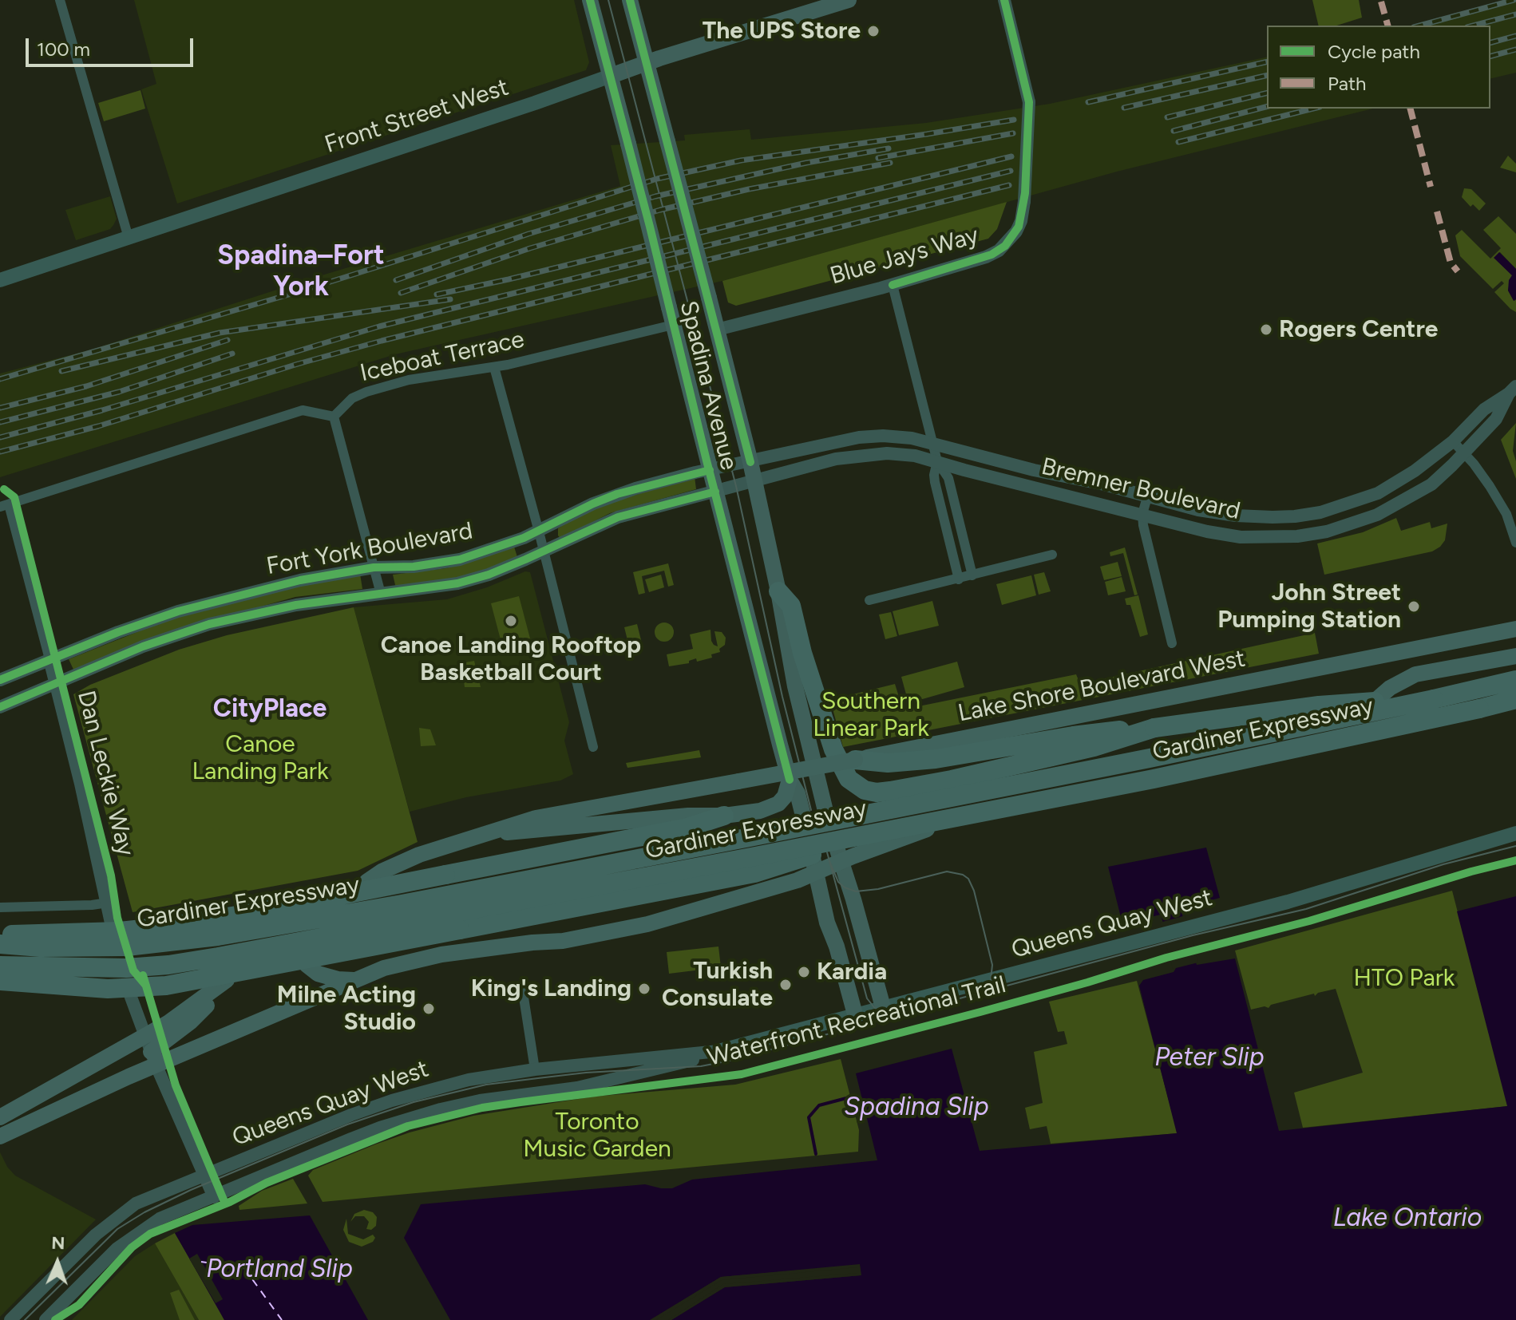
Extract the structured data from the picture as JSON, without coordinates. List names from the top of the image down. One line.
{"streets":{"highway":["Lake Shore Boulevard West","Gardiner Expressway"],"main road":["Front Street West","Spadina Avenue","Queens Quay West"],"street":["Blue Jays Way","Iceboat Terrace","Bremner Boulevard","Fort York Boulevard","Dan Leckie Way"],"cycle path":["Waterfront Recreational Trail"]},"crossings":[["Front Street West","Spadina Avenue"],["Blue Jays Way","Spadina Avenue"],["Iceboat Terrace","Spadina Avenue"],["Spadina Avenue","Bremner Boulevard"],["Spadina Avenue","Fort York Boulevard"],["Bremner Boulevard","Fort York Boulevard"],["Fort York Boulevard","Dan Leckie Way"]],"districts":["Spadina–Fort York","CityPlace"],"water":["Peter Slip","Spadina Slip","Lake Ontario","Portland Slip"],"parks":["Southern Linear Park","Canoe Landing Park","HTO Park","Toronto Music Garden"],"places":["The UPS Store","Rogers Centre","John Street Pumping Station","Canoe Landing Rooftop Basketball Court","Kardia","Turkish Consulate","King's Landing","Milne Acting Studio"],"legend":["Cycle path","Path"],"scale_bar":"100 m","north":"top"}
